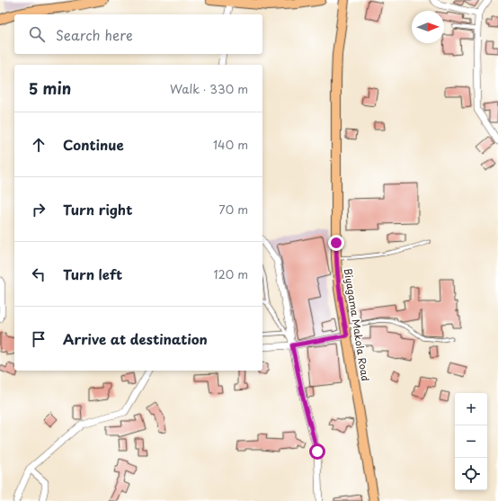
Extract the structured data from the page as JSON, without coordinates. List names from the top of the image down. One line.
{"streets":{"main road":["Biyagama Makola Road"]},"north":"right","page":{"search":"Search here","heading":["5 min","Walk · 330 m"],"list":[["Continue","140 m"],["Turn right","70 m"],["Turn left","120 m"],"Arrive at destination"],"map_buttons":["+","−"]}}
